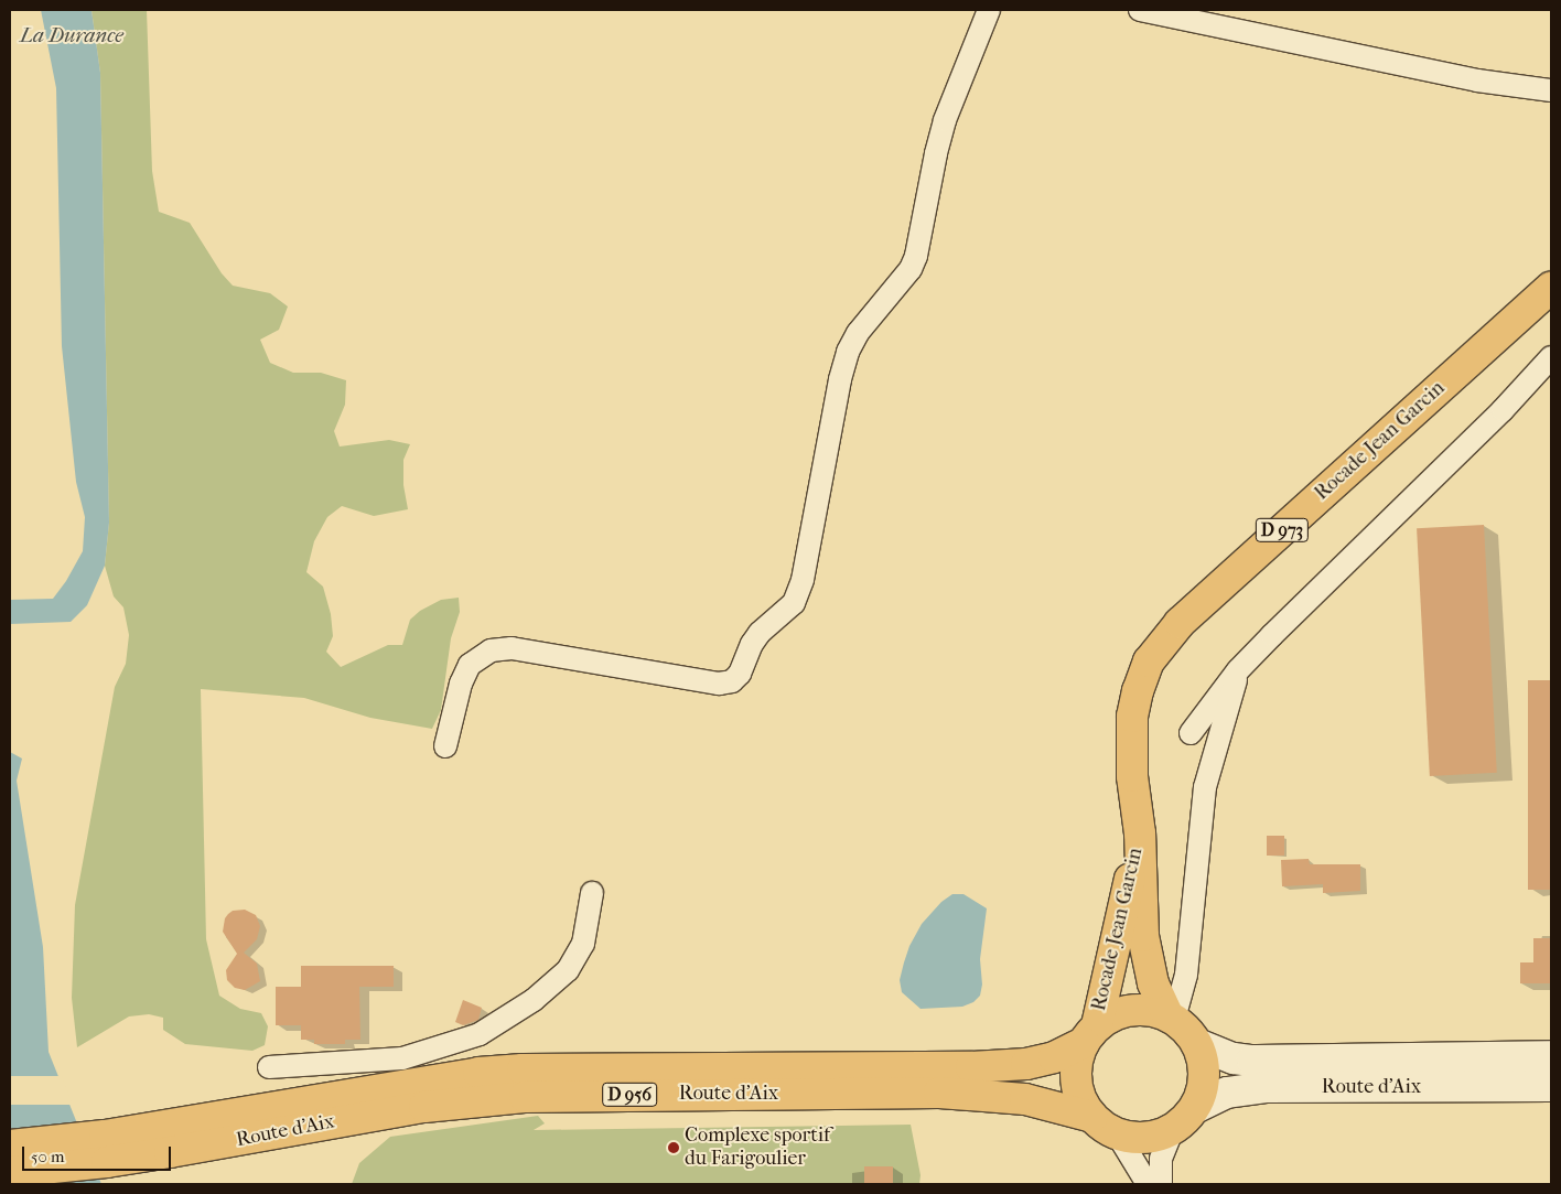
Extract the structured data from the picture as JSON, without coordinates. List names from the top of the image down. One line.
{"streets":{"main road":["Rocade Jean Garcin","D 973","Route d'Aix","D 956"]},"crossings":[["Rocade Jean Garcin","Route d'Aix"],["Route d'Aix","D 956"]],"water":["La Durance"],"places":["Complexe sportif du Farigoulier"],"scale_bar":"50 m"}
